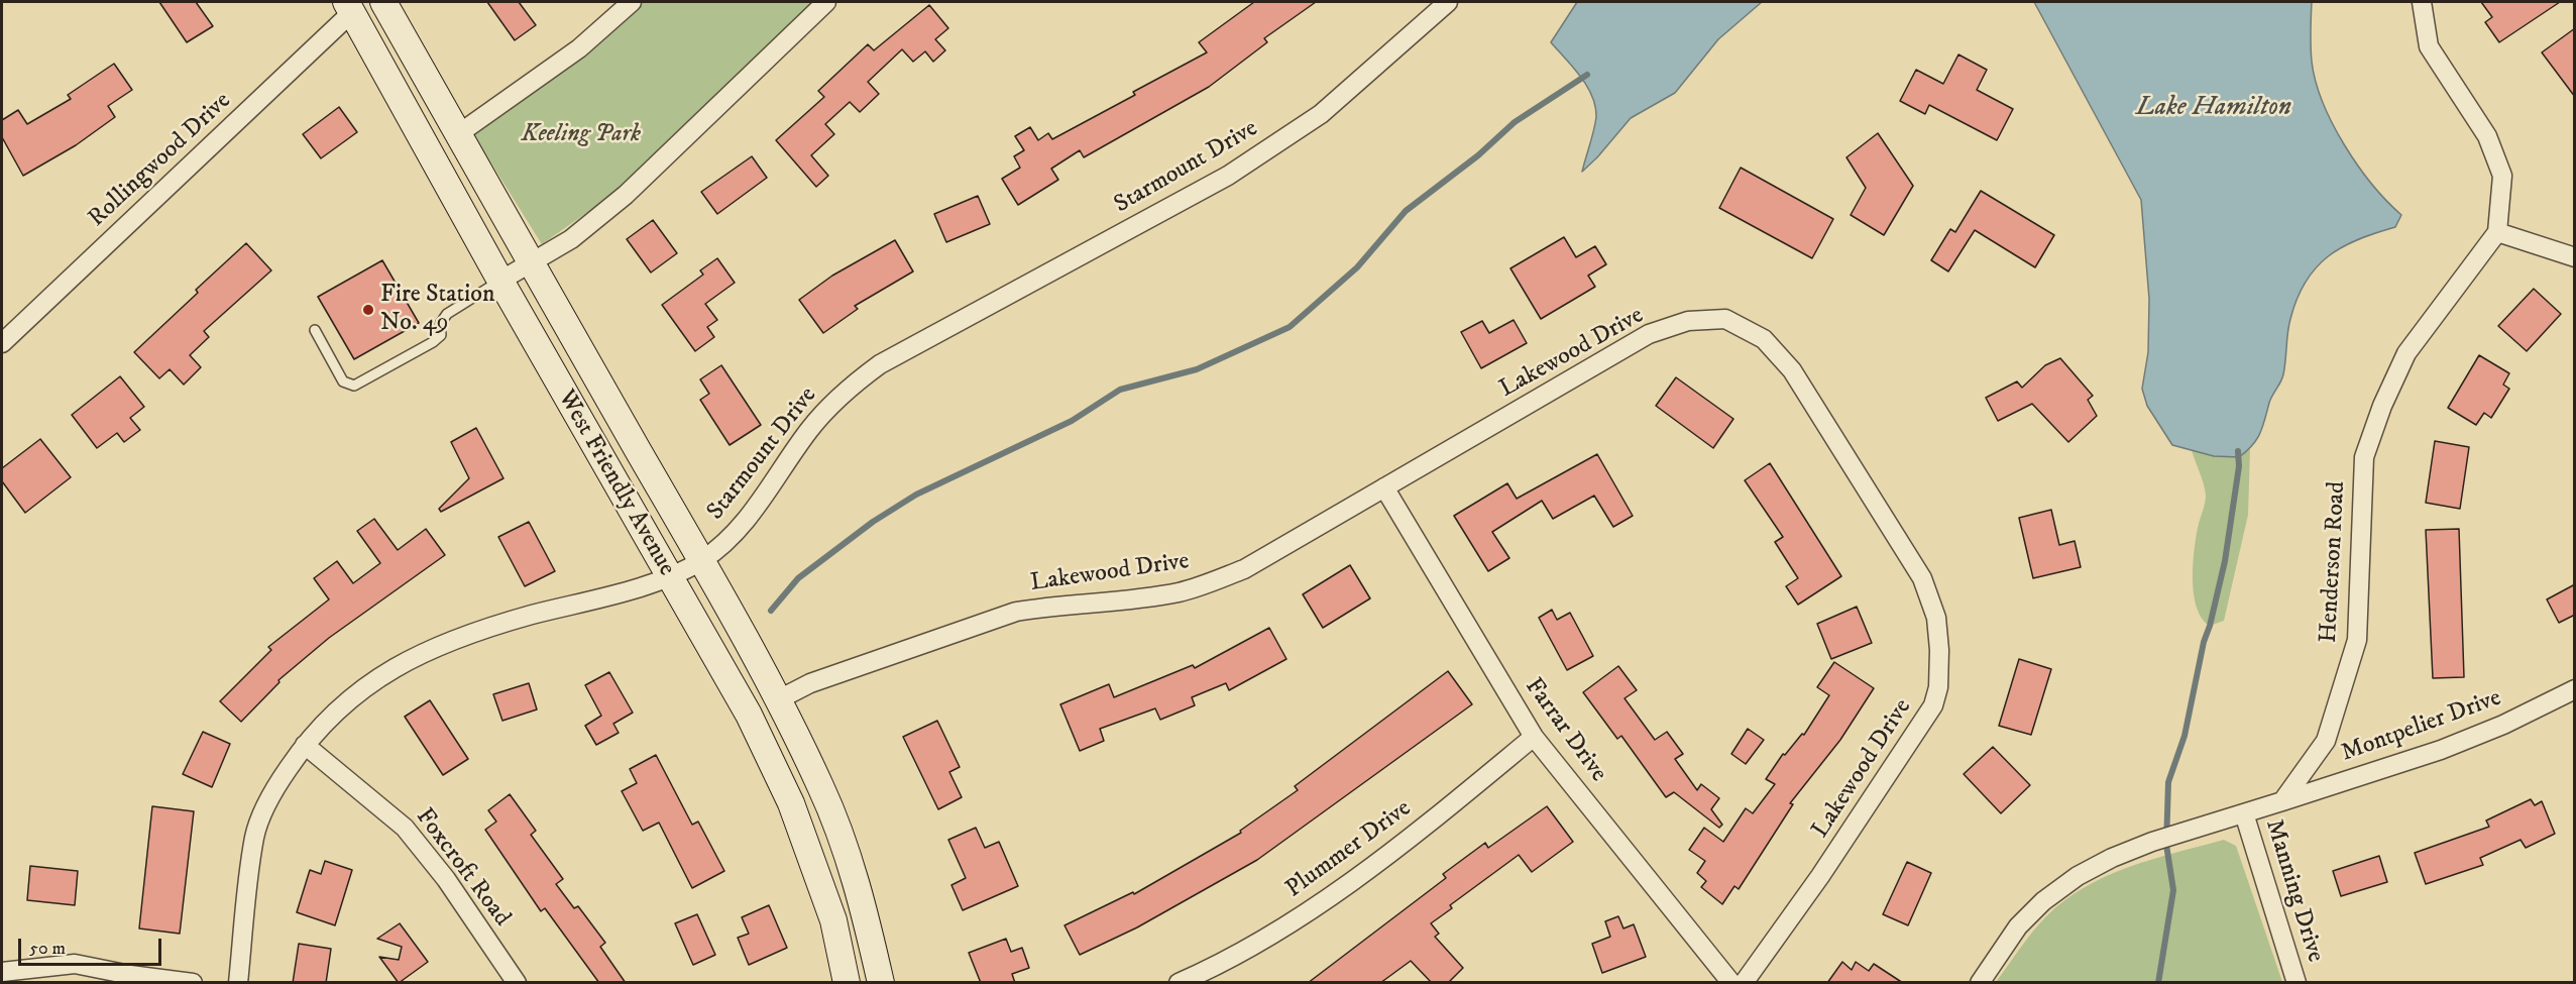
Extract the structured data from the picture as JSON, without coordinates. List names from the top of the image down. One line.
{"streets":{"main road":["West Friendly Avenue"],"street":["Rollingwood Drive","Starmount Drive","Lakewood Drive","Henderson Road","Montpelier Drive","Farrar Drive","Plummer Drive","Foxcroft Road","Manning Drive"]},"crossings":[["Rollingwood Drive","West Friendly Avenue"],["Starmount Drive","West Friendly Avenue"],["Starmount Drive","Foxcroft Road"],["Lakewood Drive","West Friendly Avenue"],["Lakewood Drive","Farrar Drive"],["Henderson Road","Montpelier Drive"],["Farrar Drive","Plummer Drive"]],"water":["Lake Hamilton"],"parks":["Keeling Park"],"places":["Fire Station No. 49"],"scale_bar":"50 m"}
